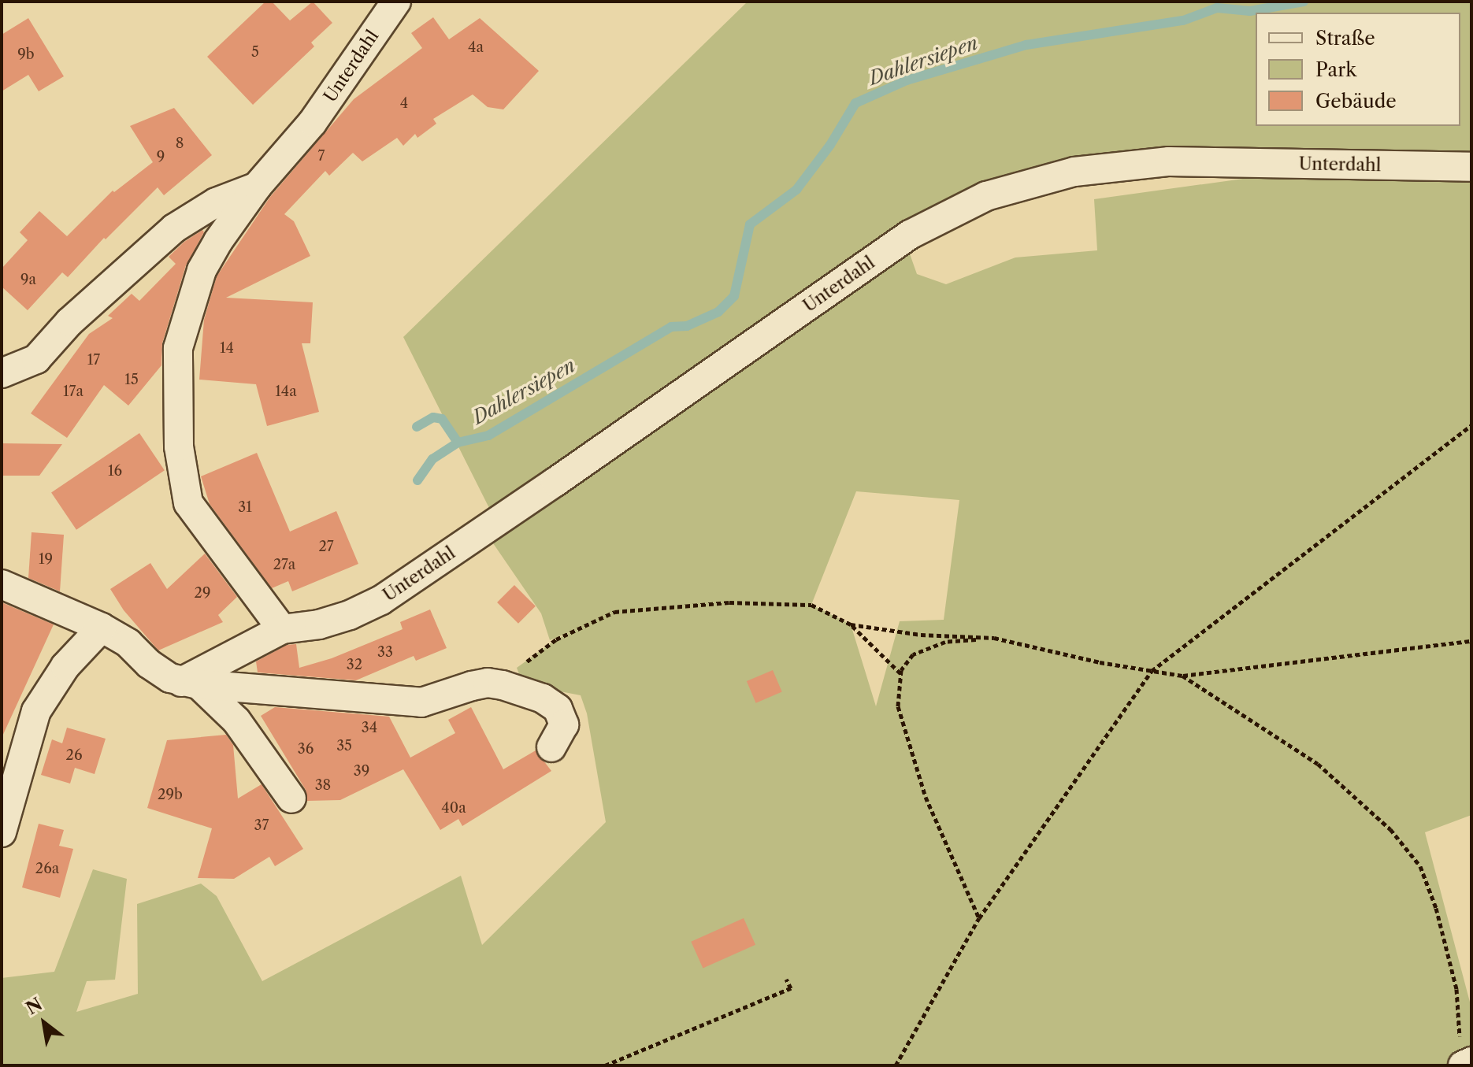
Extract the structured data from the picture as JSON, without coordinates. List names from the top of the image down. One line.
{"streets":{"street":["Unterdahl"]},"water":["Dahlersiepen"],"house_numbers":["4a","5","9b","4","8","7","9","9a","14","17","15","17a","14a","16","31","27","19","27a","29","33","32","34","35","36","26","39","38","29b","40a","37","26a"],"legend":["Straße","Park","Gebäude"],"north":"top left"}
